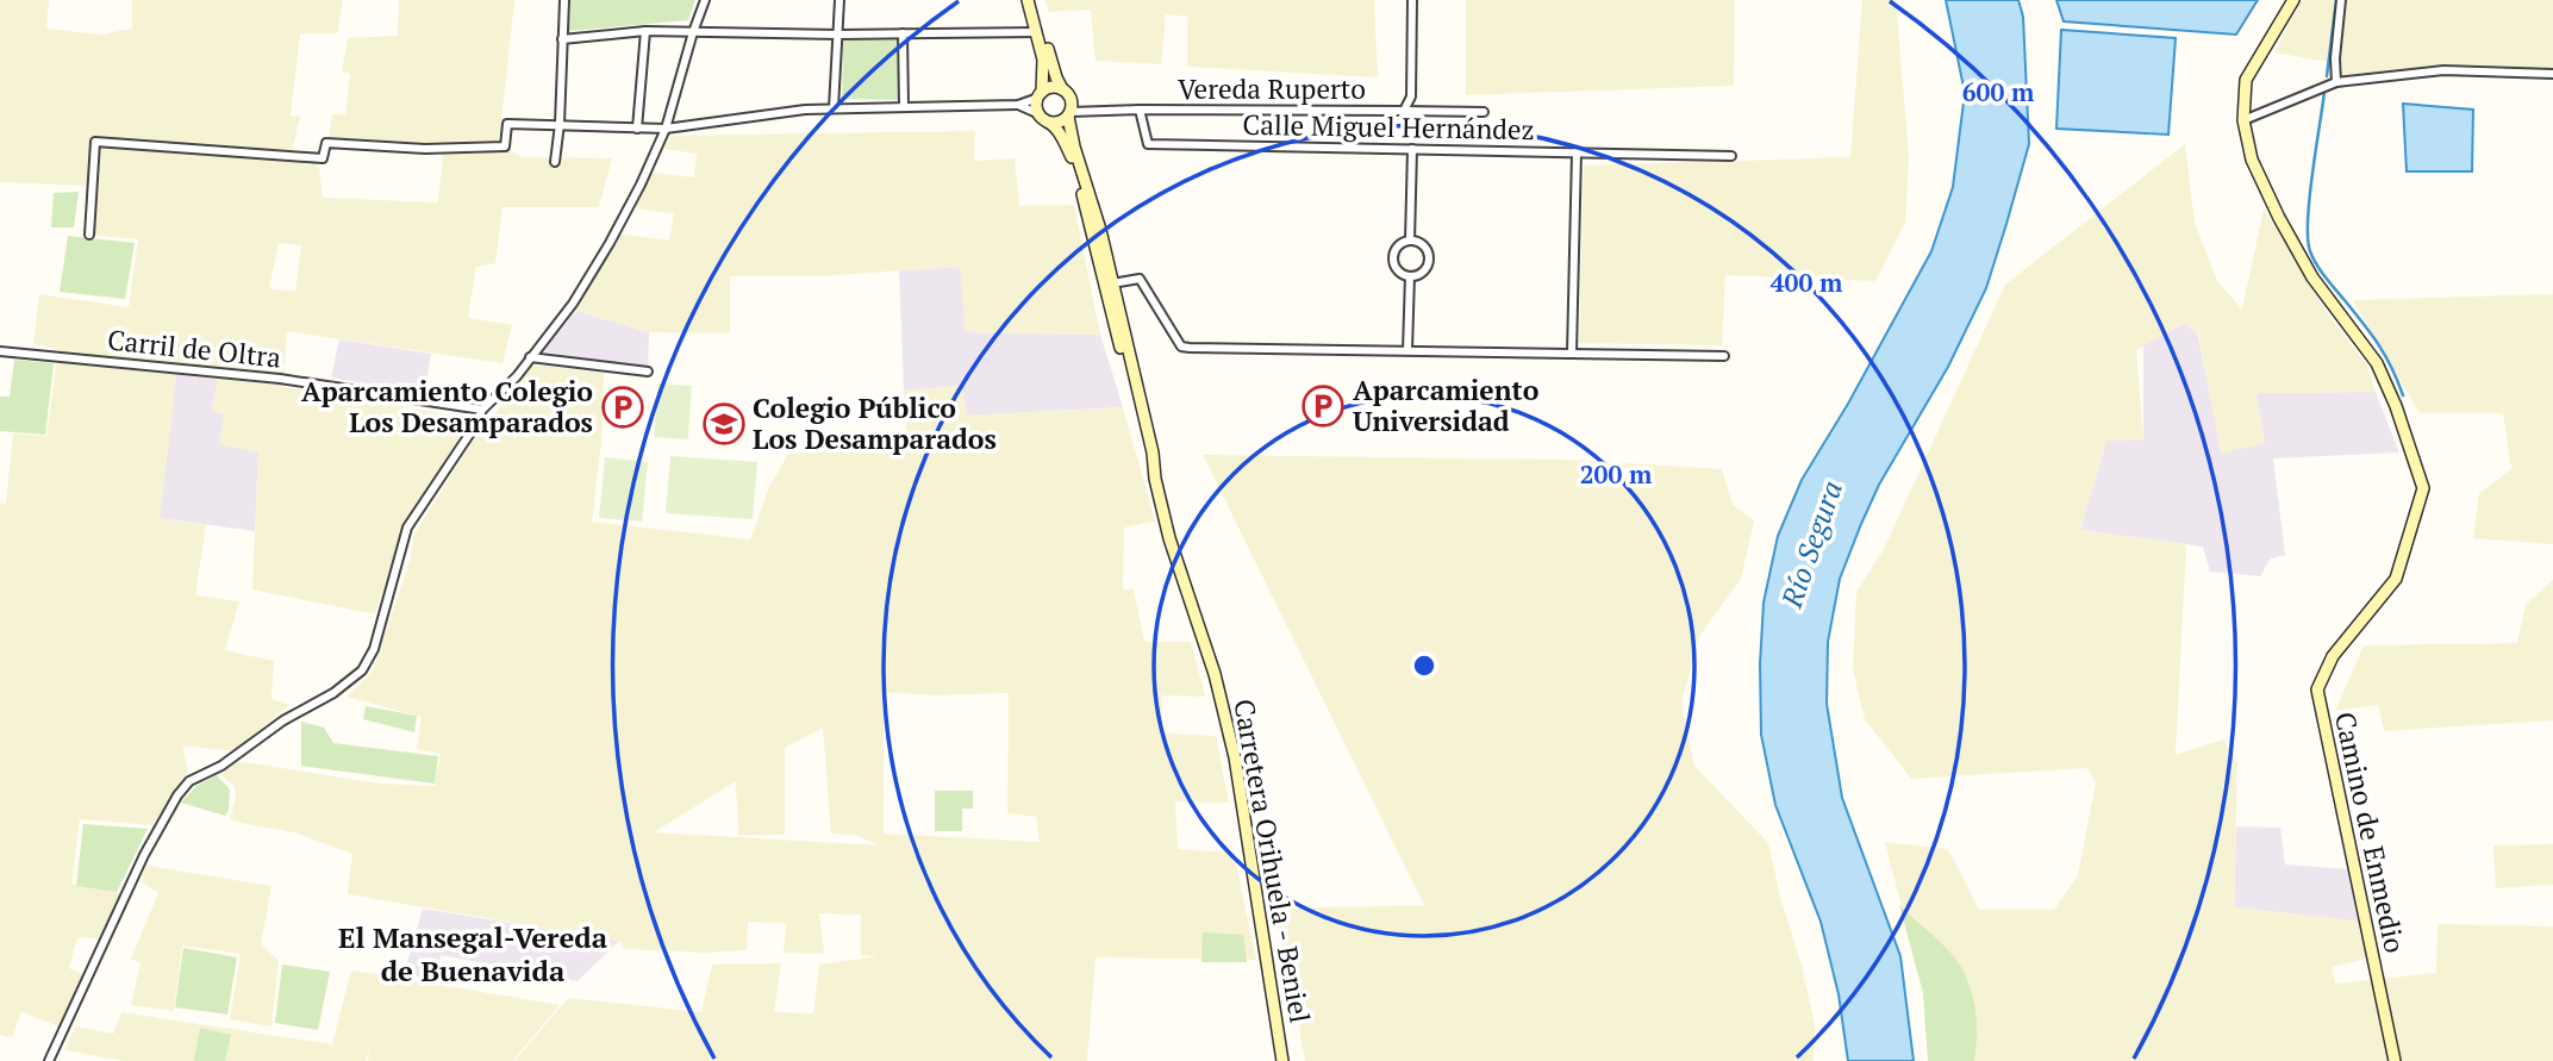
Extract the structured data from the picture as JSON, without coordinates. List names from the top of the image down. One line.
{"streets":{"main road":["Camino de Enmedio","Carretera Orihuela - Beniel"],"street":["Vereda Ruperto","Calle Miguel Hernández","Carril de Oltra"]},"crossings":[["Vereda Ruperto","Calle Miguel Hernández"]],"districts":["El Mansegal-Vereda de Buenavida"],"water":["Río Segura"],"places":{"parking":["Aparcamiento Universidad","Aparcamiento Colegio Los Desamparados"],"school or university":["Colegio Público Los Desamparados"]},"rings":["600 m","400 m","200 m"]}
